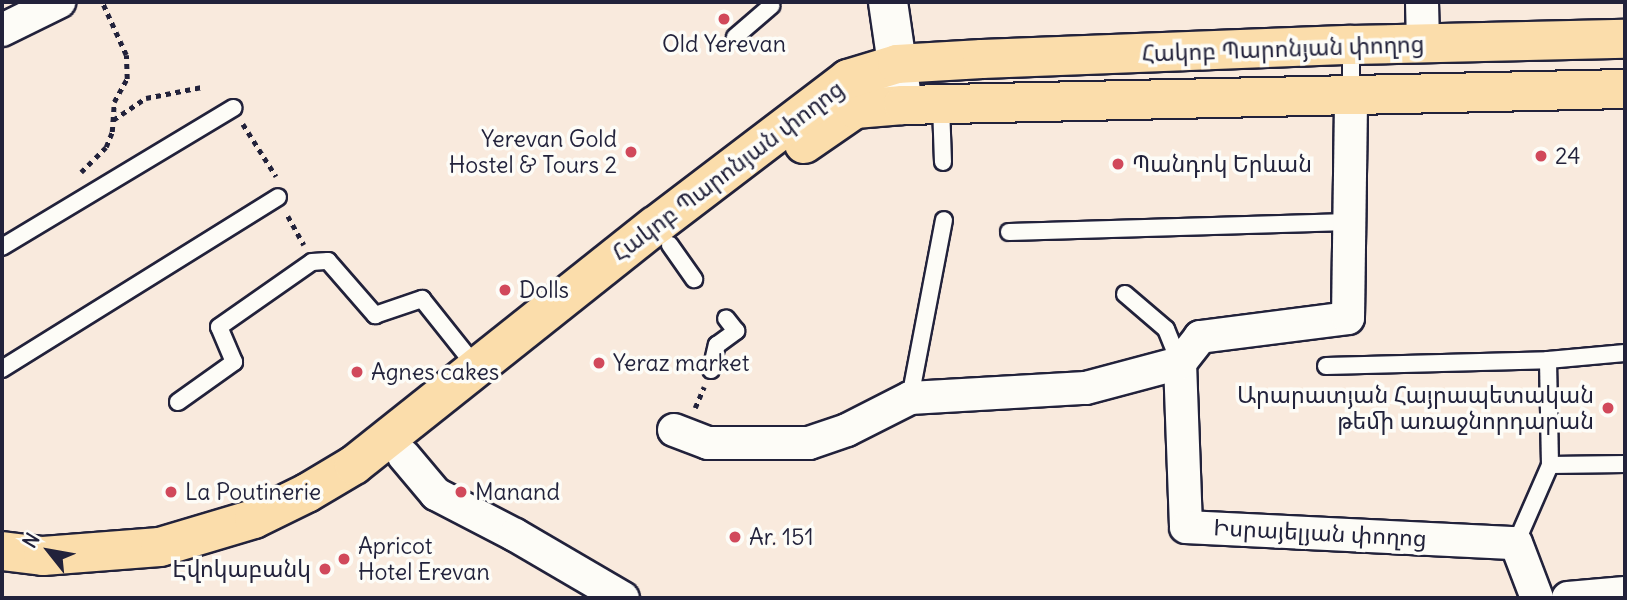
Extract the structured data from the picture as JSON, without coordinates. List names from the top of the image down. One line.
{"streets":{"main road":["Հակոբ Պարոնյան փողոց"],"street":["Իսրայելյան փողոց"]},"places":["Old Yerevan","Yerevan Gold Hostel & Tours 2","24","Պանդոկ Երևան","Dolls","Yeraz market","Agnes cakes","Արարատյան Հայրապետական թեմի առաջնորդարան","La Poutinerie","Manand","Ar. 151","Apricot Hotel Erevan","Էվոկաբանկ"],"north":"top left"}
